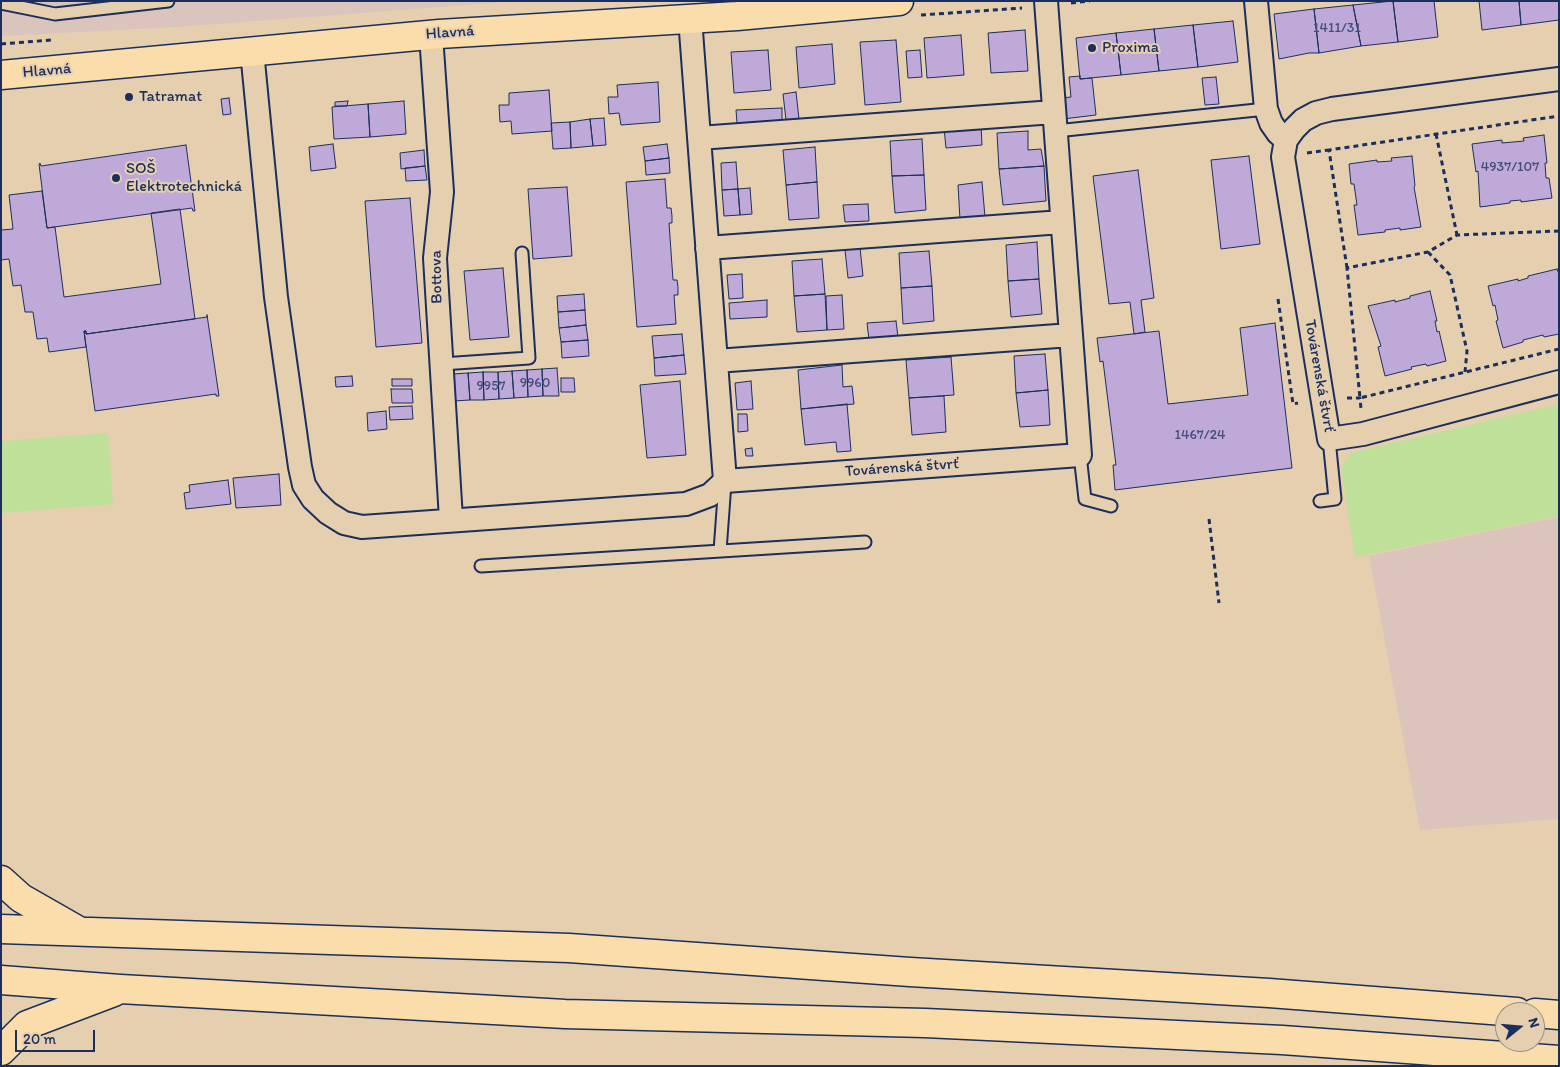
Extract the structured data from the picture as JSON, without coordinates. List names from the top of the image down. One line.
{"streets":{"main road":["Hlavná"],"street":["Bottova","Továrenská štvrť"]},"crossings":[["Hlavná","Bottova"]],"places":["Proxima","Tatramat","SOŠ Elektrotechnická"],"house_numbers":["1411/31","4937/107","9960","9957","1467/24"],"scale_bar":"20 m","north":"right"}
